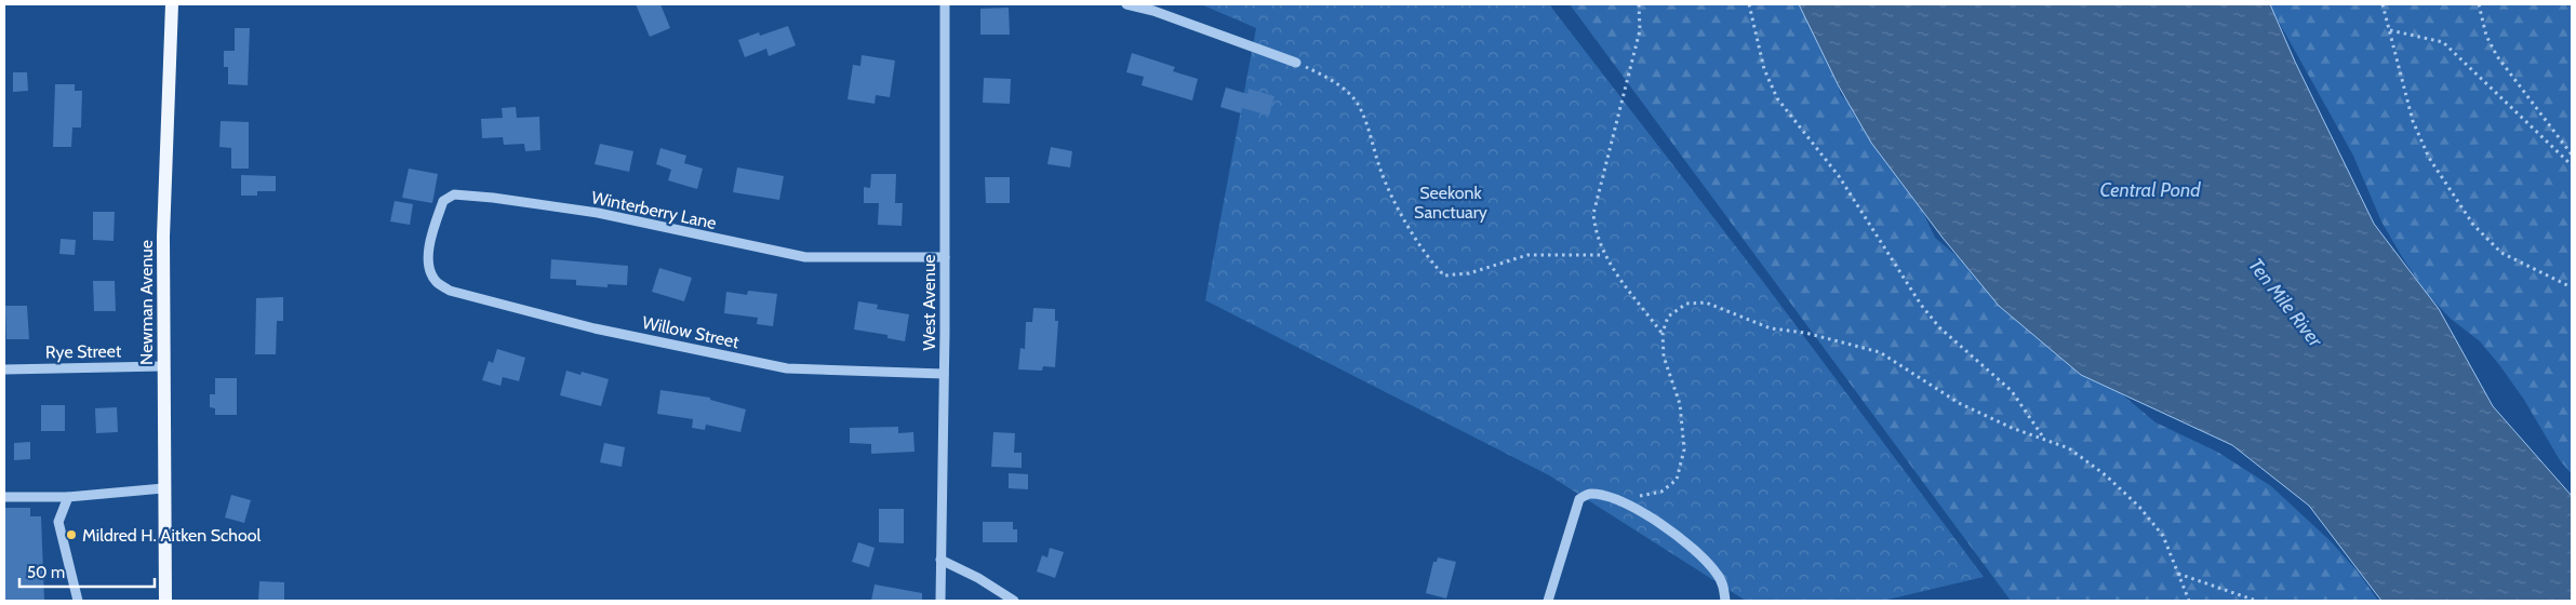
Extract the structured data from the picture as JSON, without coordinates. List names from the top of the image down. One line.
{"streets":{"main road":["Newman Avenue"],"street":["Winterberry Lane","West Avenue","Willow Street","Rye Street"]},"crossings":[["Winterberry Lane","West Avenue"],["Winterberry Lane","Willow Street"],["Newman Avenue","Rye Street"],["West Avenue","Willow Street"]],"water":["Central Pond","Ten Mile River"],"parks":["Seekonk Sanctuary"],"places":["Mildred H. Aitken School"],"scale_bar":"50 m"}
